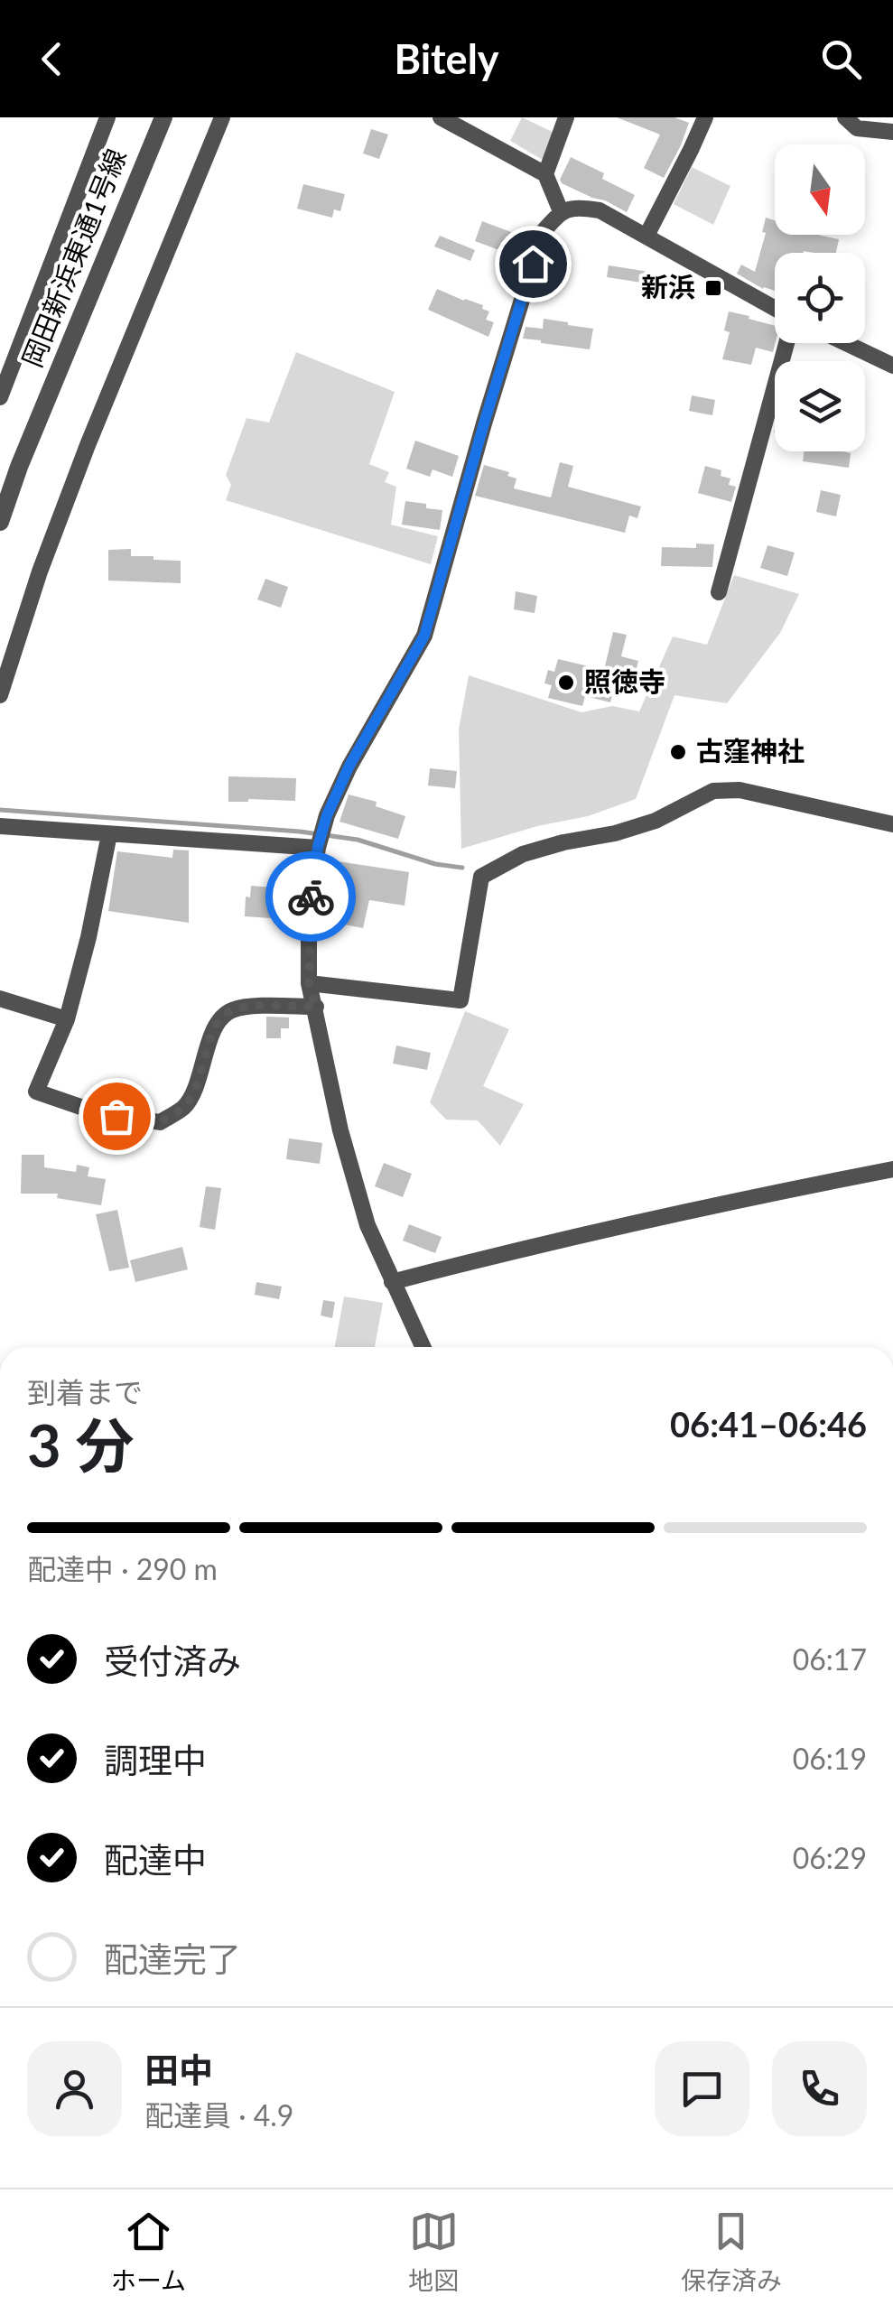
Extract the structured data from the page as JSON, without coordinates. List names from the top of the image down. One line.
{"streets":{"street":["岡田新浜東通1号線"]},"places":{"transit":["新浜"],"other":["照徳寺","古窪神社"]},"north":"bottom","page":{"header":"Bitely","heading":["3 分","到着まで","06:41–06:46"],"panel":["田中","配達員 · 4.9"],"bar":"配達中 · 290 m","list":[["受付済み","06:17"],["調理中","06:19"],["配達中","06:29"],"配達完了"],"tabs":["ホーム","地図","保存済み"]}}
